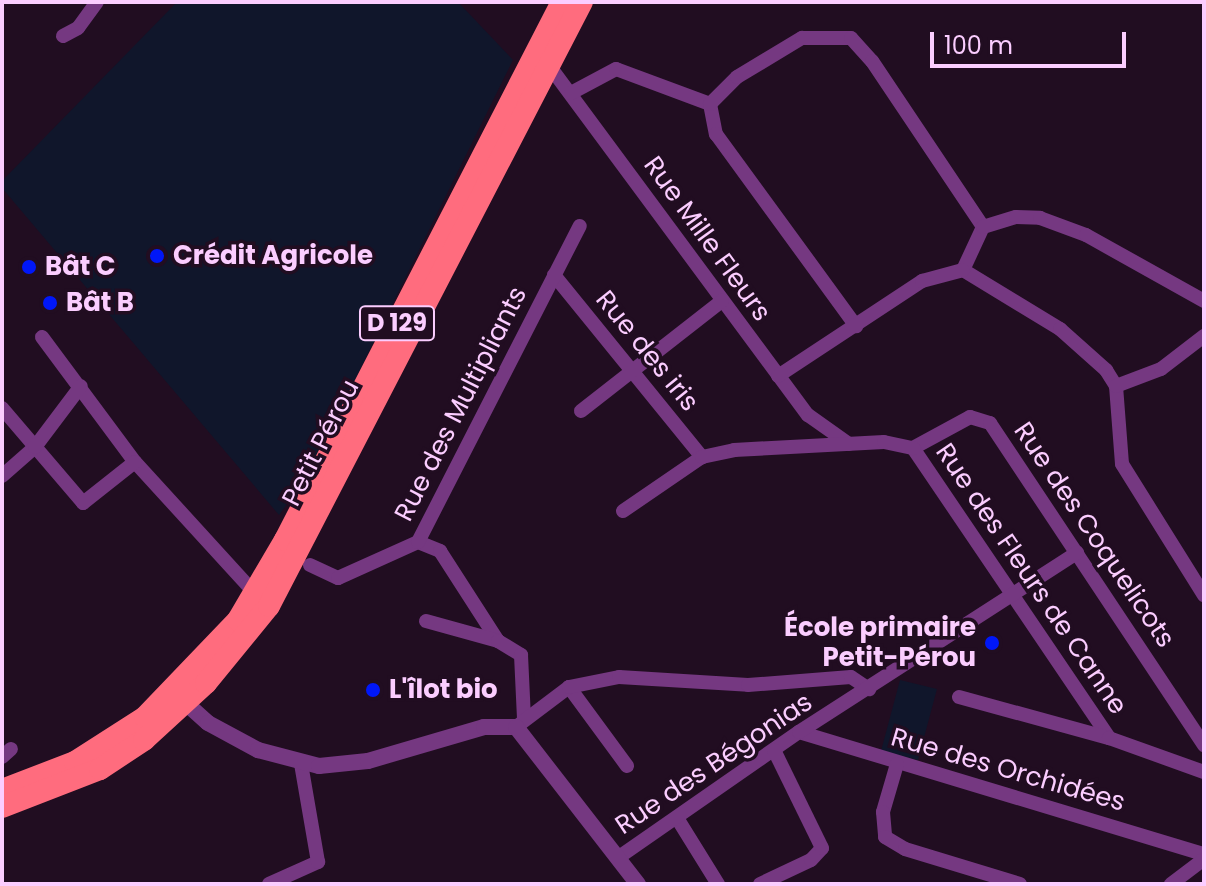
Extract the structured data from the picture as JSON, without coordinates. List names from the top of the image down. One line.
{"streets":{"highway":["D 129","Petit Pérou"],"street":["Rue Mille Fleurs","Rue des iris","Rue des Multipliants","Rue des Coquelicots","Rue des Fleurs de Canne","Rue des Bégonias","Rue des Orchidées"]},"crossings":[["Rue Mille Fleurs","Petit Pérou"],["Rue des iris","Rue des Multipliants"],["Rue des Coquelicots","Rue des Fleurs de Canne"],["Rue des Coquelicots","Rue des Bégonias"],["Rue des Fleurs de Canne","Rue des Bégonias"],["Rue des Bégonias","Rue des Orchidées"]],"places":["Crédit Agricole","Bât C","Bât B","École primaire Petit-Pérou","L'îlot bio"],"scale_bar":"100 m"}
